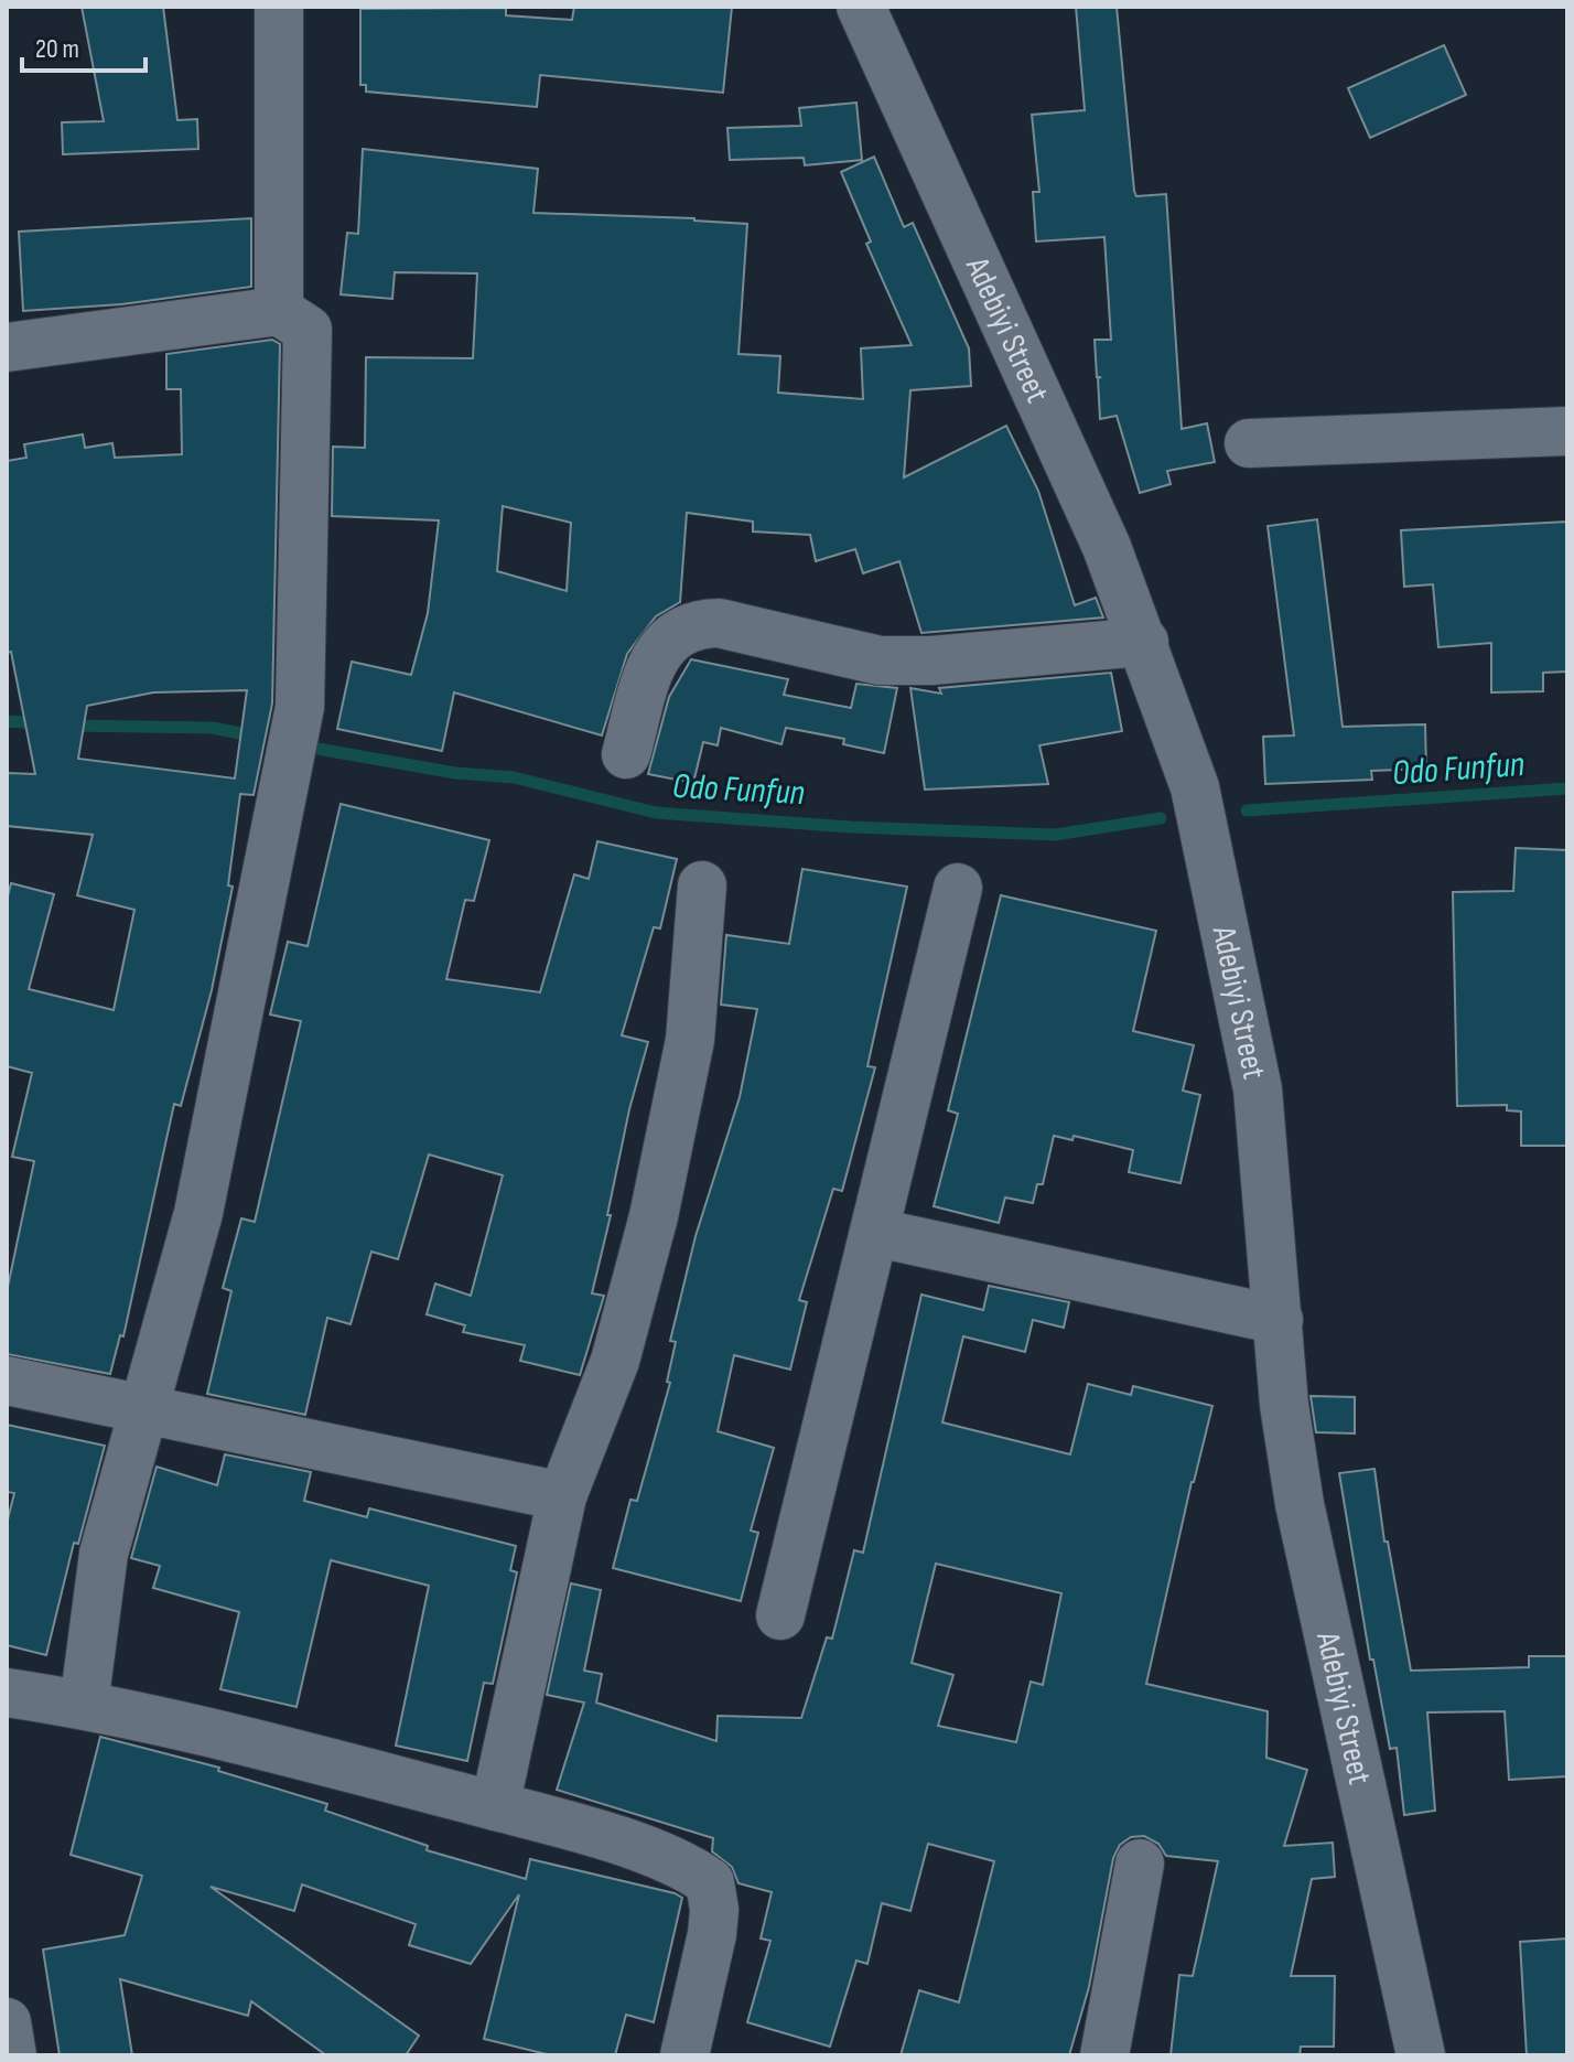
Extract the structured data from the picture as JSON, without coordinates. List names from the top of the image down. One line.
{"streets":{"street":["Adebiyi Street"]},"water":["Odo Funfun"],"scale_bar":"20 m"}
